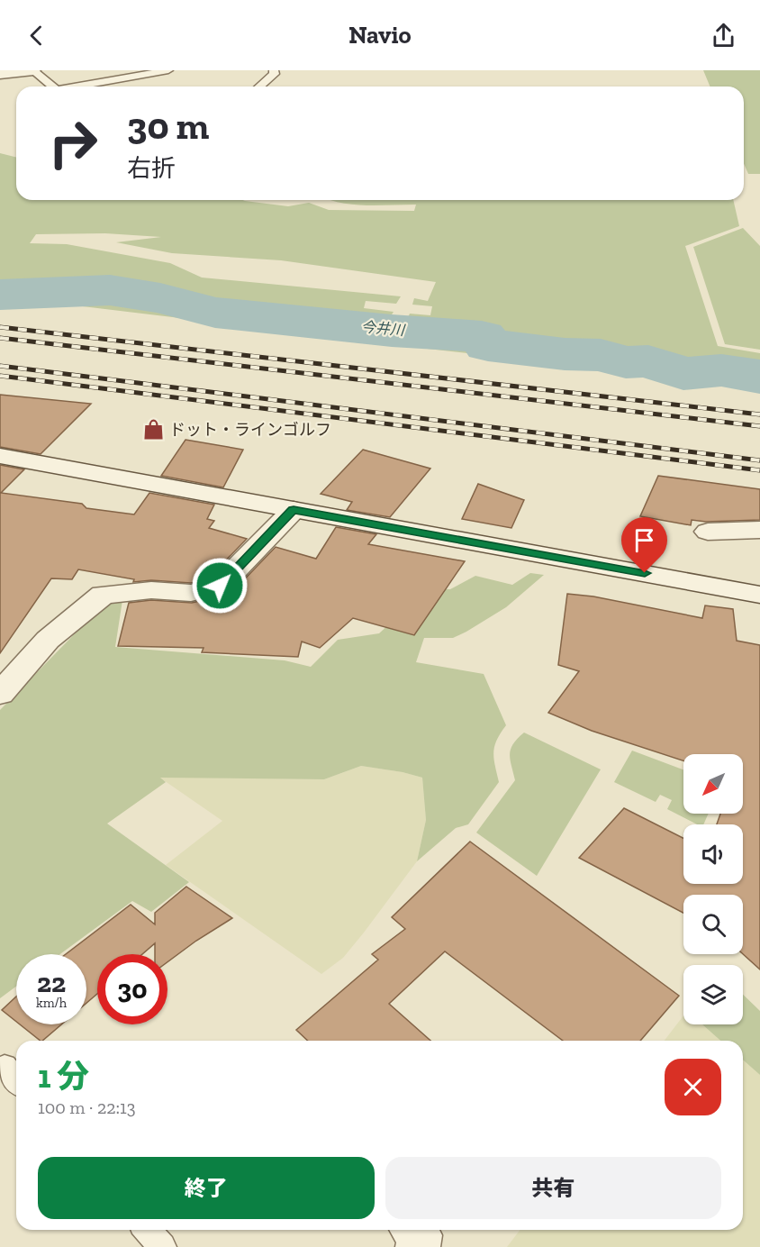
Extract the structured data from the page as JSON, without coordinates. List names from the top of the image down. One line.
{"water":["今井川"],"places":{"shop":["ドット・ラインゴルフ"]},"north":"bottom left","page":{"header":"Navio","turn":["30 m","右折"],"speed":"22 km/h","limit":"30","heading":["1 分","100 m · 22:13"],"buttons":["終了","共有"]}}
